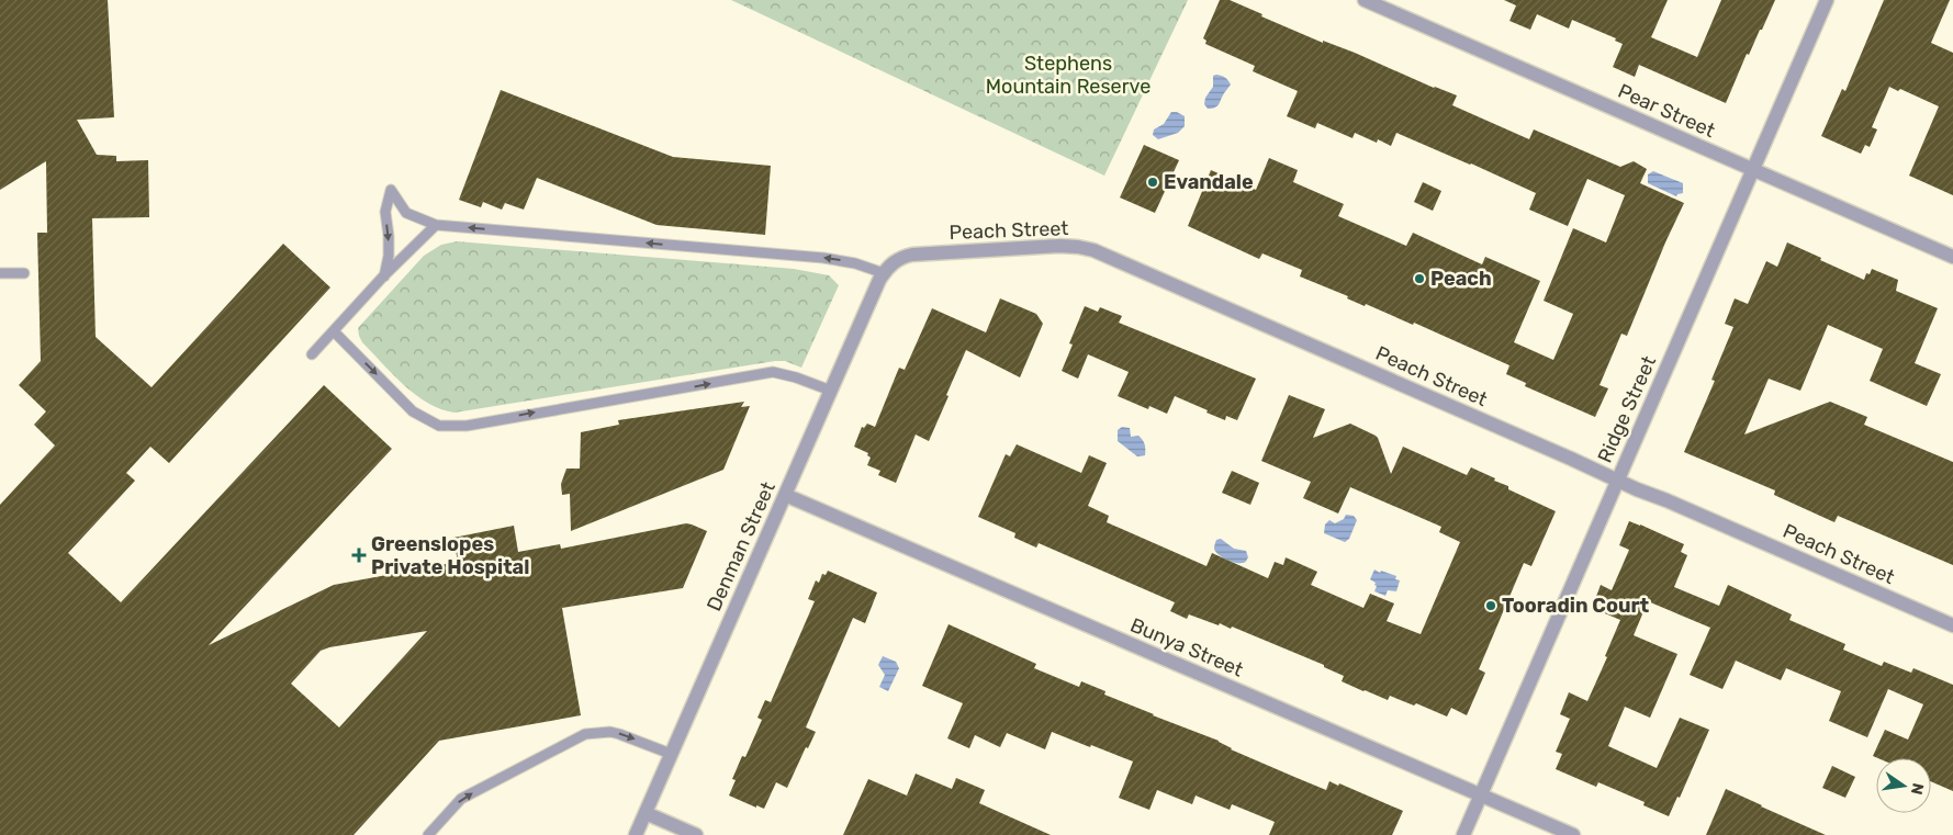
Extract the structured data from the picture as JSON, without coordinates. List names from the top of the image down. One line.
{"streets":{"street":["Pear Street","Peach Street","Ridge Street","Denman Street","Bunya Street"]},"crossings":[["Pear Street","Ridge Street"],["Peach Street","Ridge Street"],["Peach Street","Denman Street"],["Ridge Street","Bunya Street"],["Denman Street","Bunya Street"]],"parks":["Stephens Mountain Reserve"],"places":{"other":["Evandale","Peach","Tooradin Court"],"health":["Greenslopes Private Hospital"]},"north":"right"}
